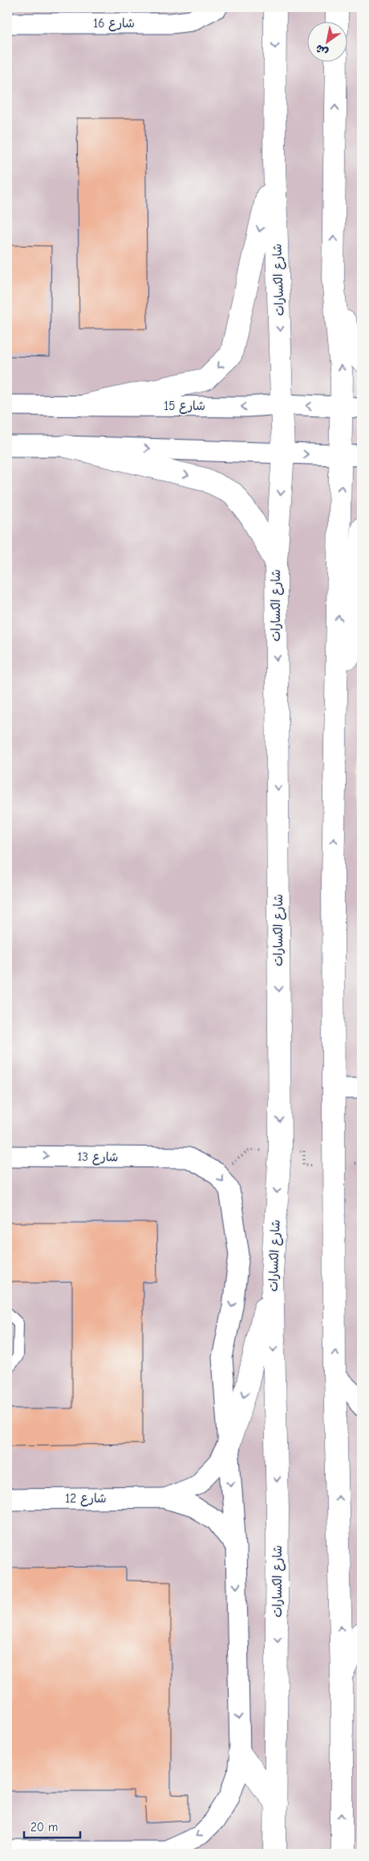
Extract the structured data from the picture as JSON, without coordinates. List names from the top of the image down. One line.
{"streets":{"street":["شارع 16","شارع الكسارات","شارع 15","شارع 13","شارع 12"]},"crossings":[["شارع الكسارات","شارع 15"],["شارع 13","شارع 12"]],"scale_bar":"20 m","north":"bottom left"}
